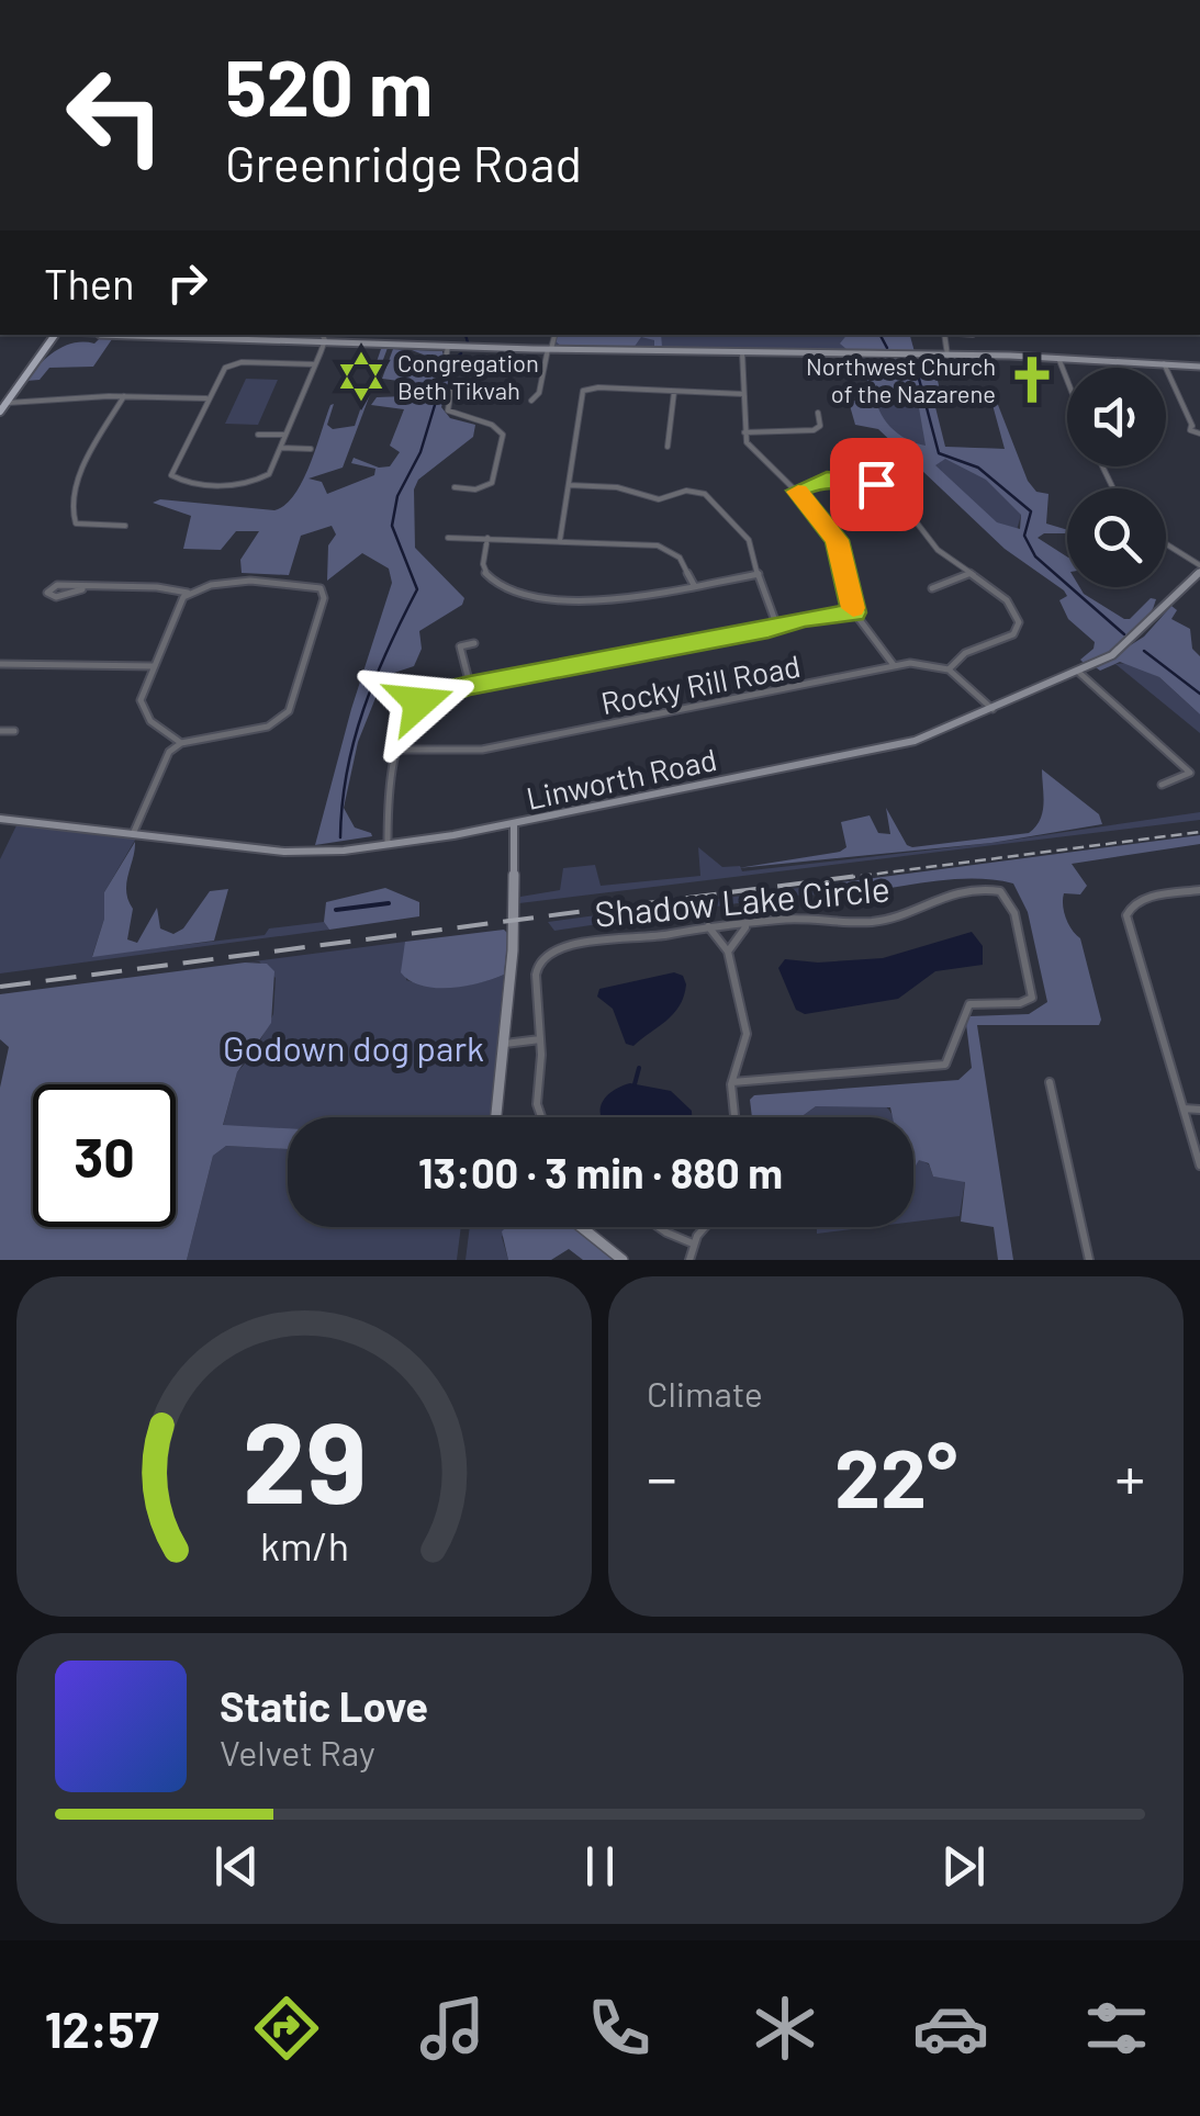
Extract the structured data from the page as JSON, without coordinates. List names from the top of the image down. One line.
{"streets":{"main road":["Linworth Road"],"street":["Rocky Rill Road","Shadow Lake Circle"]},"parks":["Godown dog park"],"places":{"synagogue":["Congregation Beth Tikvah"],"church":["Northwest Church of the Nazarene"]},"page":{"turn":["520 m","Greenridge Road"],"then":"Then","limit":"30","trip":"13:00 · 3 min · 880 m","tile":"Climate","heat":["−","22°","+"],"song":["Static Love","Velvet Ray"],"tabs":"12:57","gauge":["29","km/h"]}}
